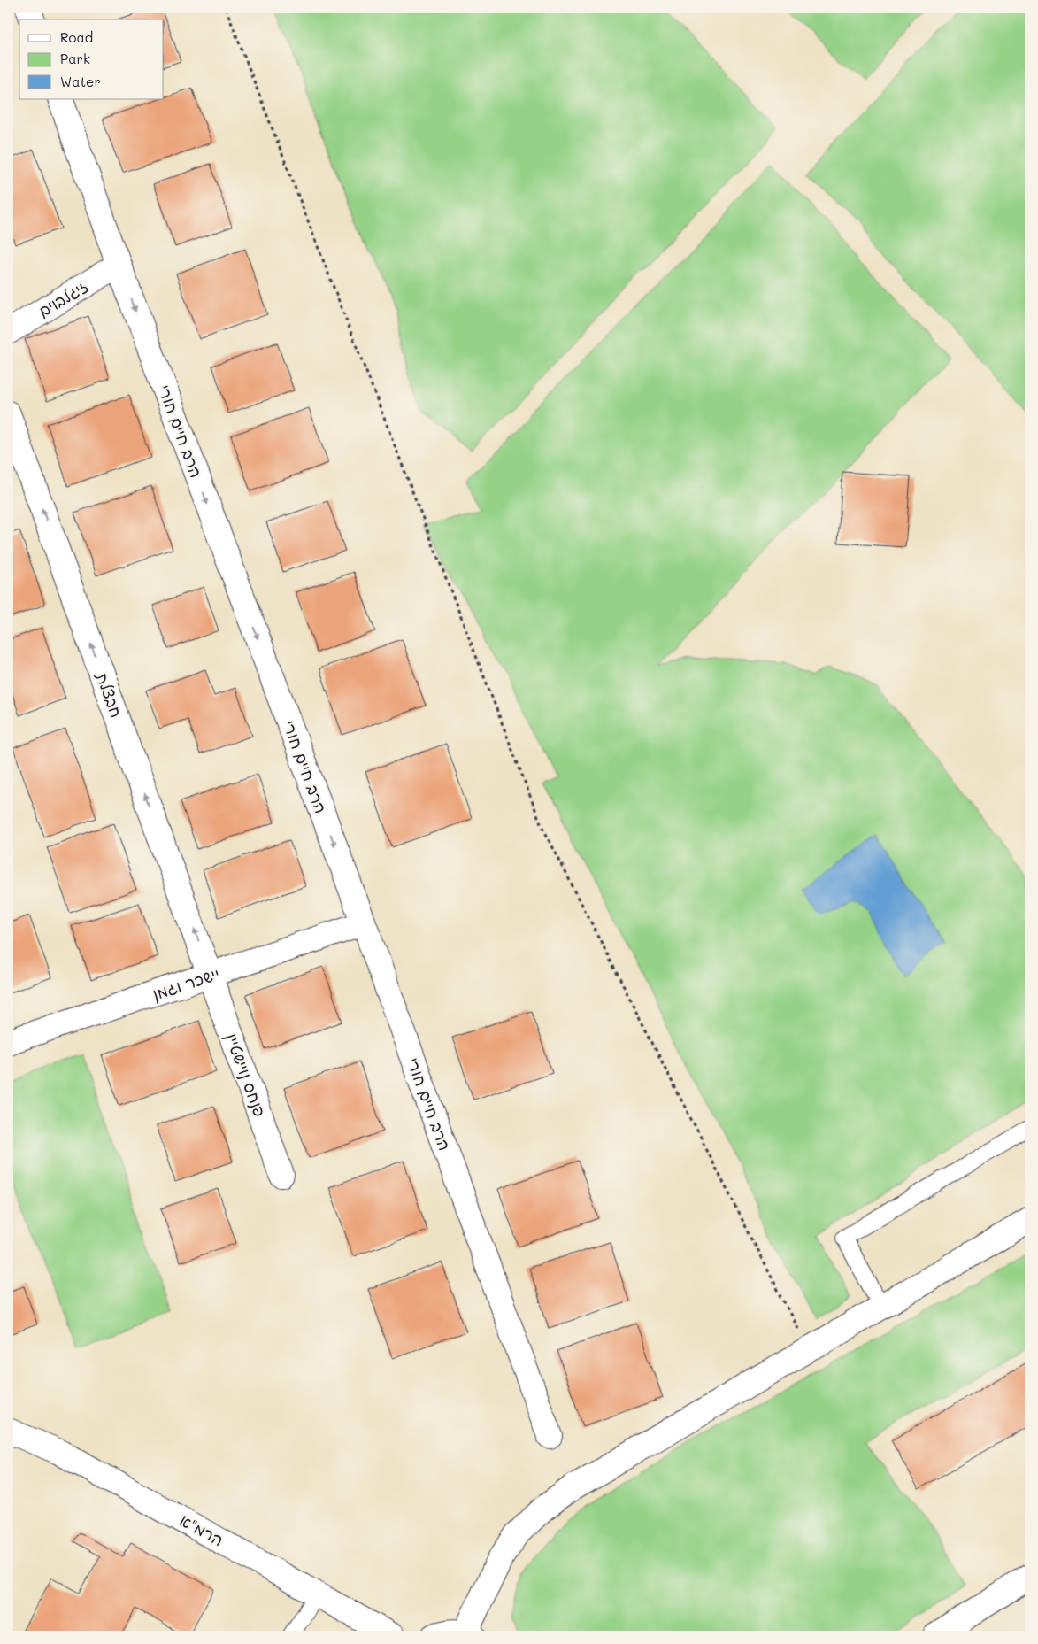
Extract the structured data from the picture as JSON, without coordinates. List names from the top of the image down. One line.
{"streets":{"street":["זיגלבוים","הרב חיים חורי","חבצלת","יישכר וגמן","פנחס נויישטיין","הרמ\"א"]},"crossings":[["זיגלבוים","הרב חיים חורי"],["הרב חיים חורי","יישכר וגמן"],["חבצלת","יישכר וגמן"],["חבצלת","פנחס נויישטיין"],["יישכר וגמן","פנחס נויישטיין"]],"one_way":["הרב חיים חורי","חבצלת"],"legend":["Road","Park","Water"]}
